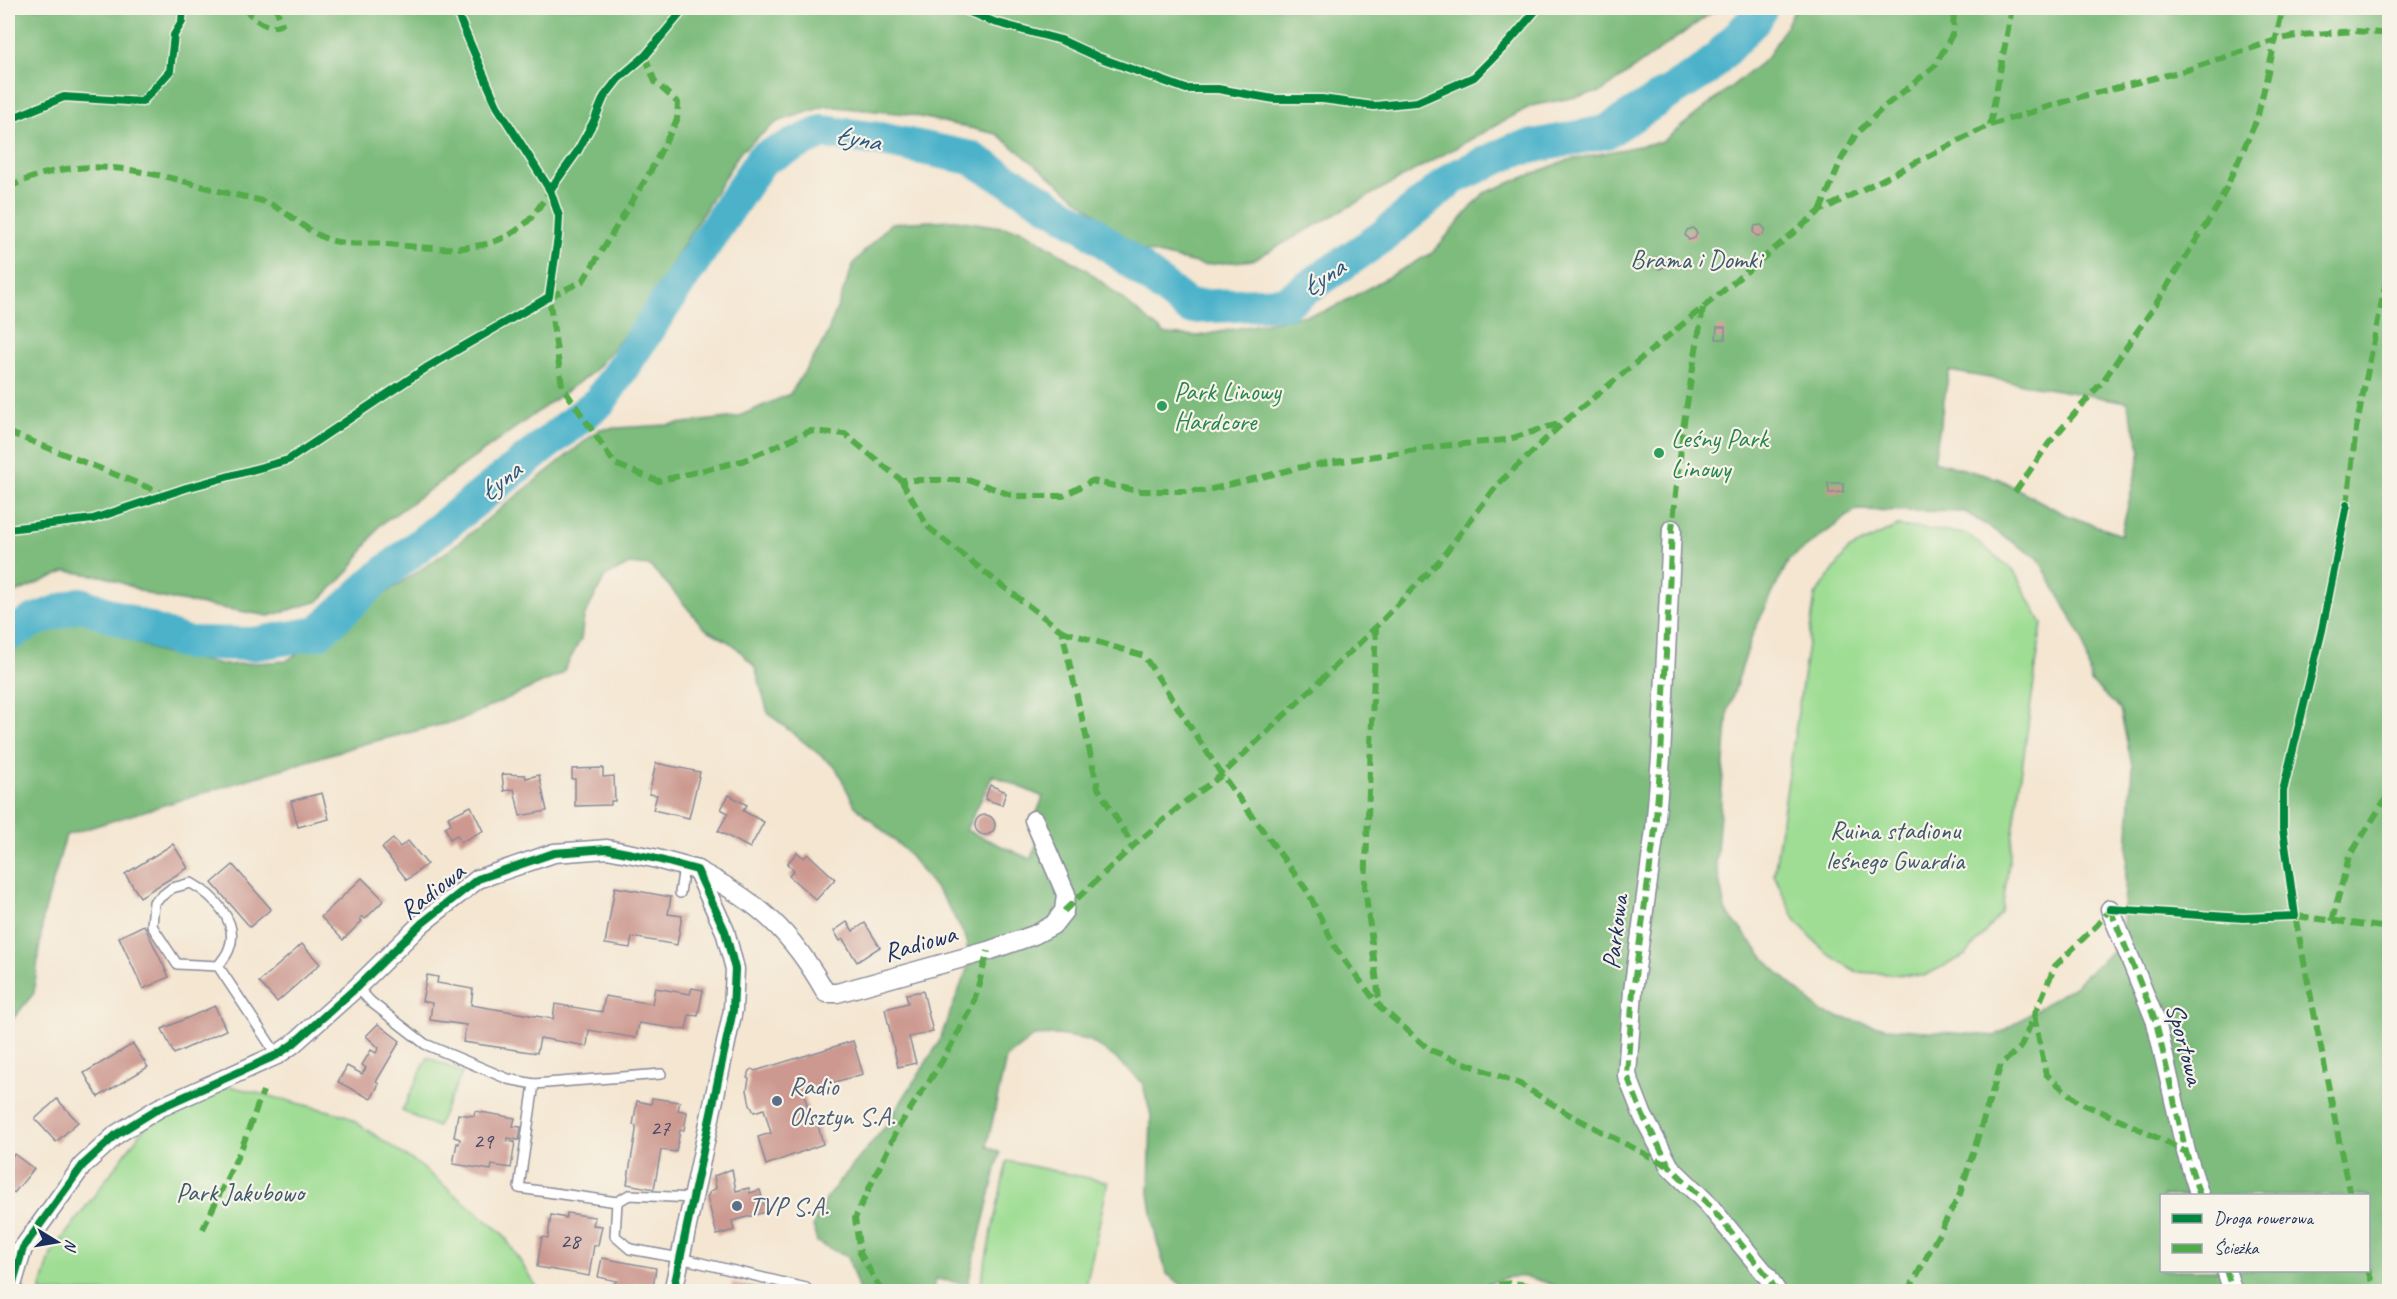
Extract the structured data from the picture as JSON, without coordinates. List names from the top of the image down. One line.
{"streets":{"street":["Radiowa","Parkowa","Sportowa"]},"water":["Łyna"],"parks":["Brama i Domki","Ruina stadionu leśnego Gwardia","Park Jakubowo"],"places":["Park Linowy Hardcore","Leśny Park Linowy","Radio Olsztyn S.A.","TVP S.A."],"house_numbers":["27","29","28"],"legend":["Droga rowerowa","Ścieżka"],"north":"right"}
